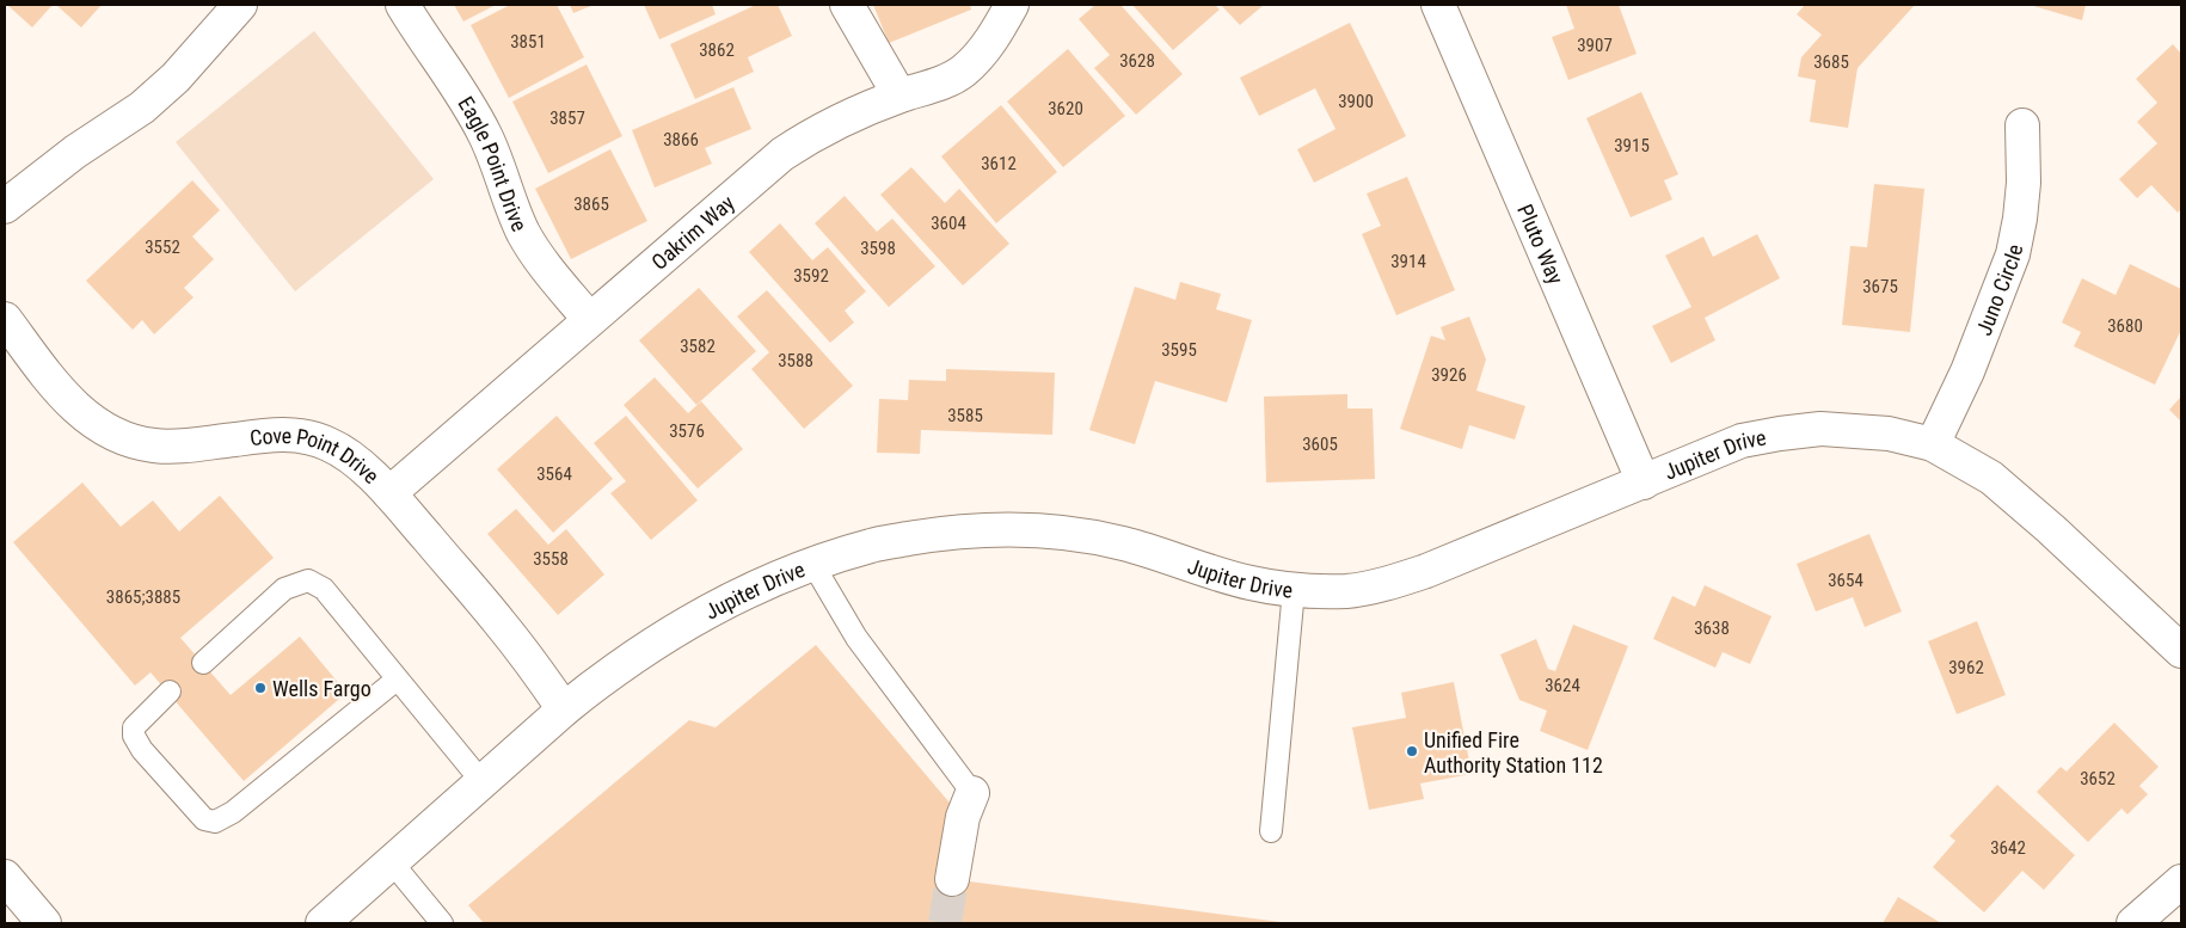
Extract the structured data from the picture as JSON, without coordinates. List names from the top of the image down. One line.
{"streets":{"street":["Eagle Point Drive","Oakrim Way","Pluto Way","Juno Circle","Jupiter Drive","Cove Point Drive"]},"crossings":[["Eagle Point Drive","Oakrim Way"],["Oakrim Way","Cove Point Drive"],["Pluto Way","Jupiter Drive"],["Juno Circle","Jupiter Drive"],["Jupiter Drive","Cove Point Drive"]],"places":["Wells Fargo","Unified Fire Authority Station 112"],"house_numbers":["3851","3907","3862","3628","3685","3900","3620","3857","3866","3915","3612","3865","3604","3552","3598","3914","3592","3675","3680","3582","3595","3588","3926","3585","3576","3605","3564","3558","3654","3865;3885","3638","3962","3624","3652","3642"]}
